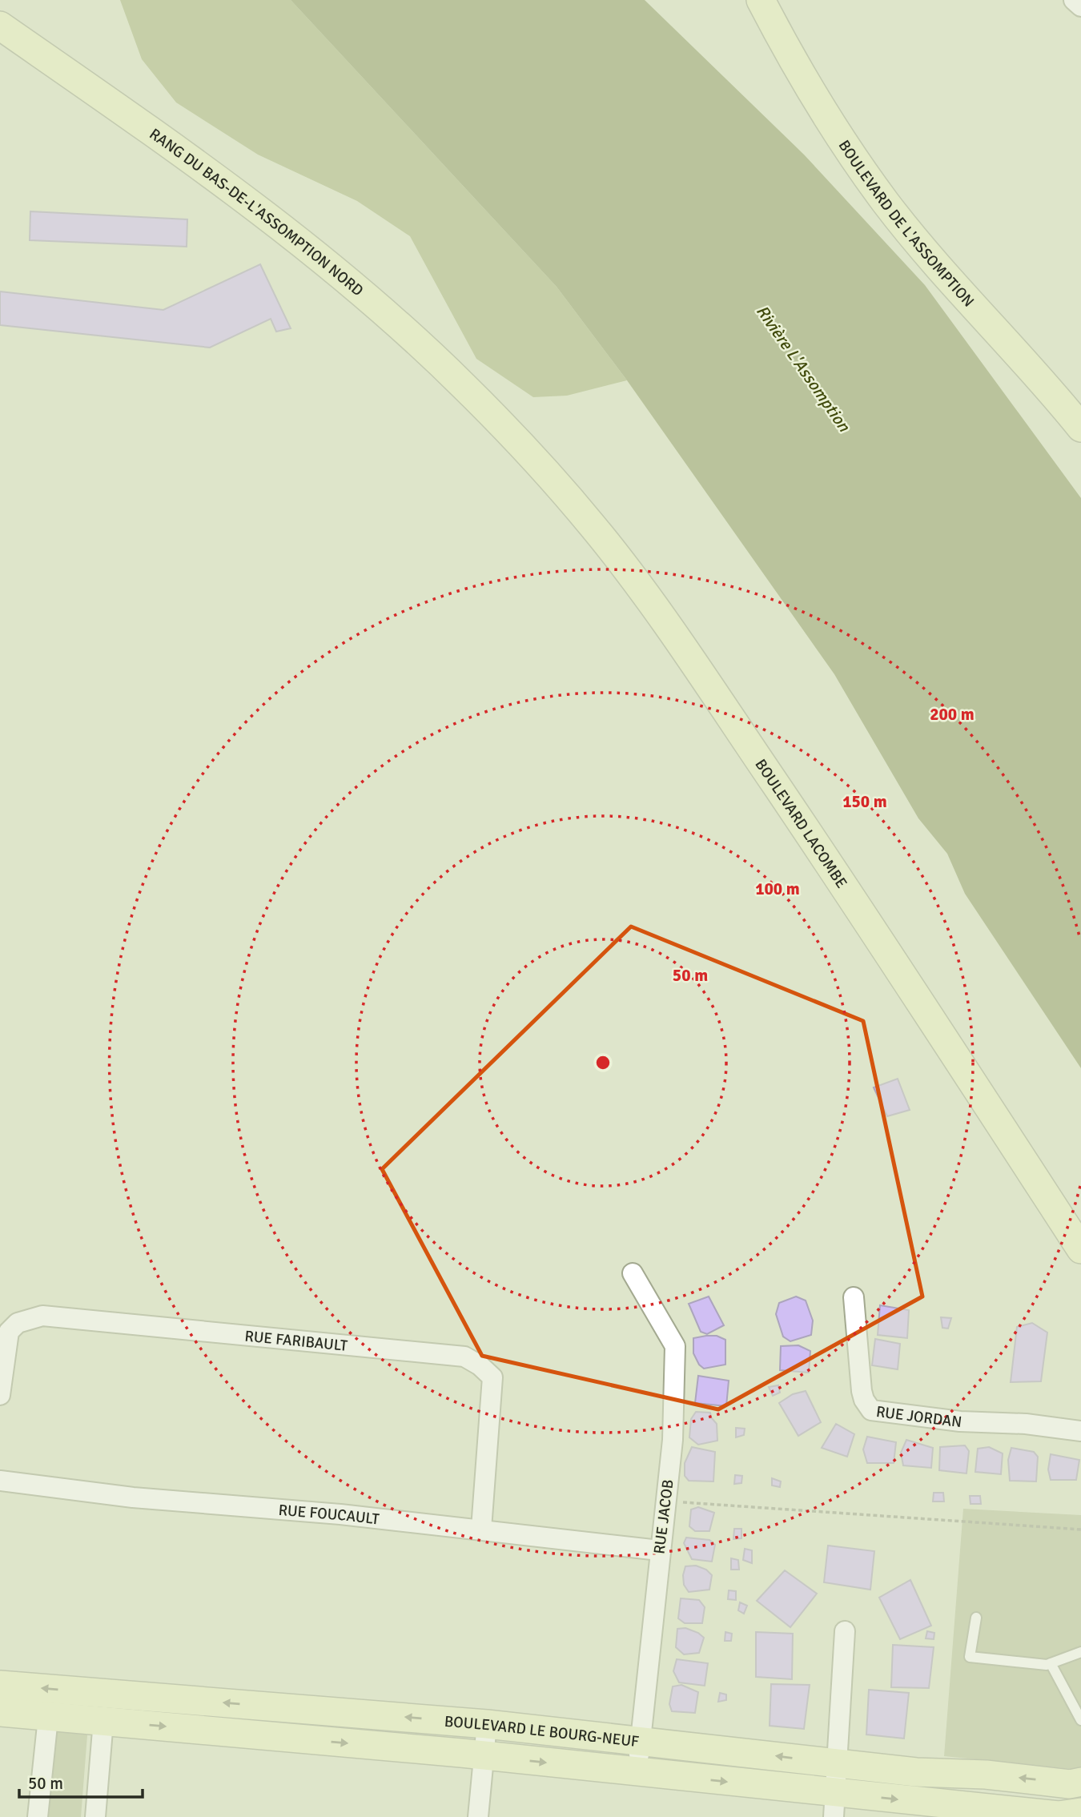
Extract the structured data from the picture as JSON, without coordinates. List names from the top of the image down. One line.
{"streets":{"street":["RANG DU BAS-DE-L'ASSOMPTION NORD","BOULEVARD DE L'ASSOMPTION","BOULEVARD LACOMBE","RUE FARIBAULT","RUE JORDAN","RUE FOUCAULT","RUE JACOB","BOULEVARD LE BOURG-NEUF"]},"crossings":[["RANG DU BAS-DE-L'ASSOMPTION NORD","BOULEVARD LACOMBE"],["RUE FARIBAULT","RUE FOUCAULT"],["RUE FOUCAULT","RUE JACOB"],["RUE JACOB","BOULEVARD LE BOURG-NEUF"]],"water":["Rivière L'Assomption"],"scale_bar":"50 m","rings":["200 m","150 m","100 m","50 m"]}
